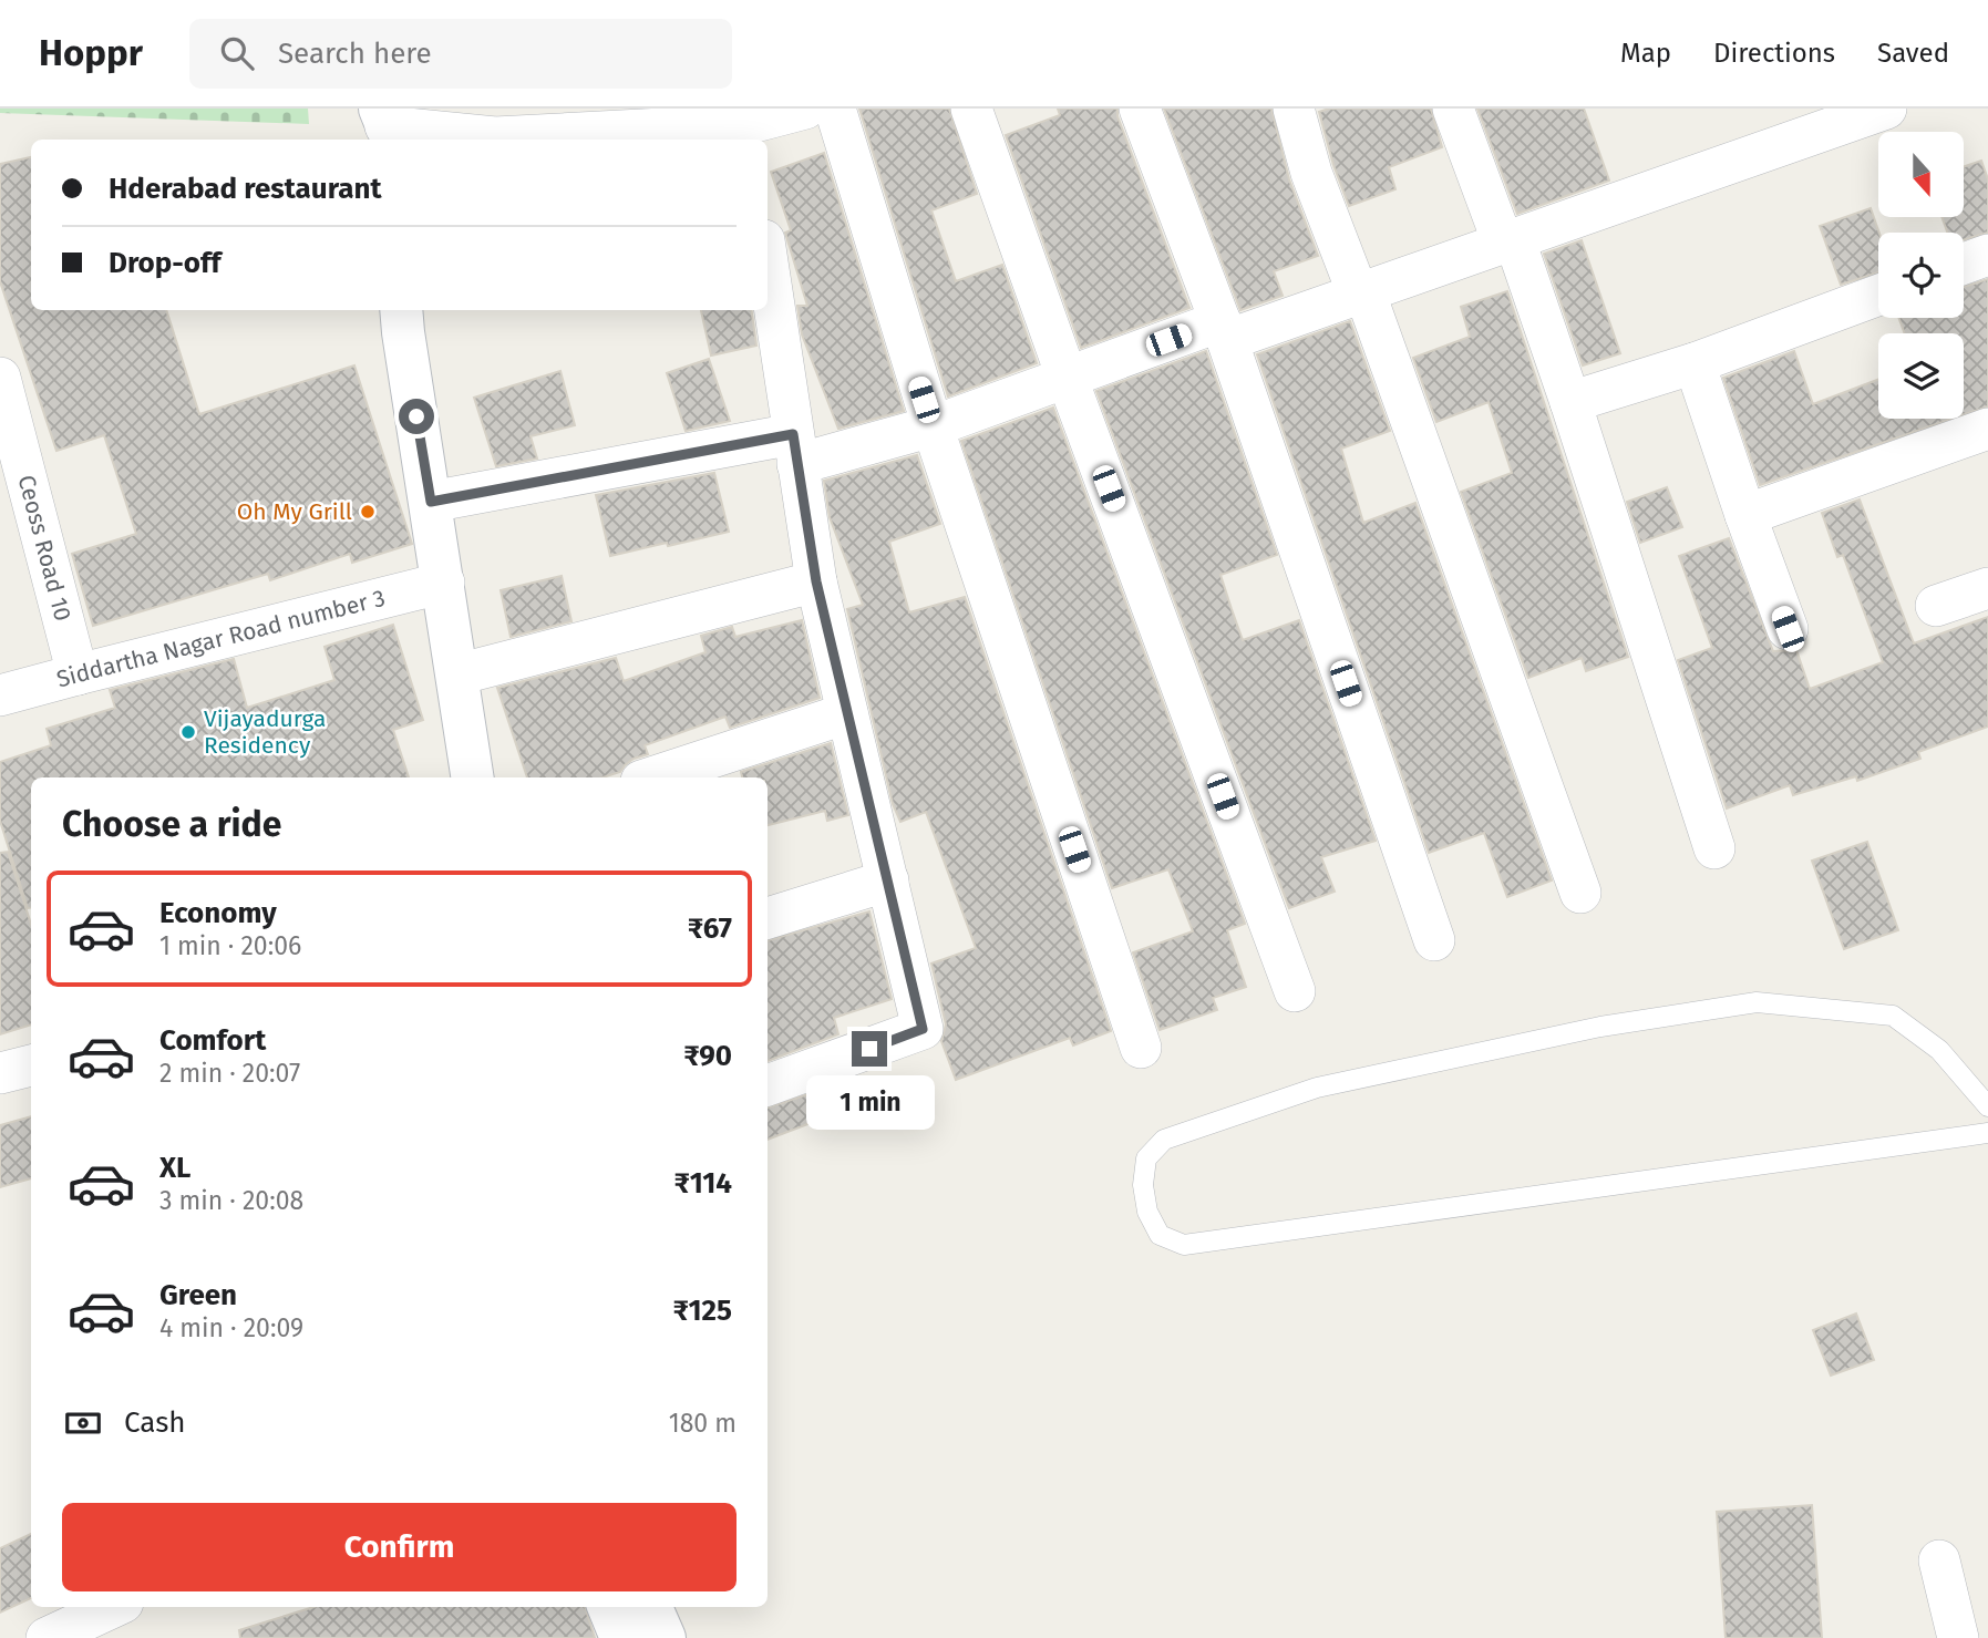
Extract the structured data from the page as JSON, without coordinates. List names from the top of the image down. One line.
{"streets":{"street":["Ceoss Road 10","Siddartha Nagar Road number 3"]},"crossings":[["Ceoss Road 10","Siddartha Nagar Road number 3"]],"places":["Oh My Grill","Vijayadurga Residency"],"north":"bottom","page":{"header":"Hoppr","search":"Search here","nav":["Map","Directions","Saved"],"banner":["Hderabad restaurant","Drop-off"],"heading":"Choose a ride","list":[{"name":"Economy","note":"1 min · 20:06","value":"₹67"},{"name":"Comfort","note":"2 min · 20:07","value":"₹90"},{"name":"XL","note":"3 min · 20:08","value":"₹114"},{"name":"Green","note":"4 min · 20:09","value":"₹125"}],"bubble":"1 min","pay":["Cash","180 m"],"buttons":"Confirm"}}
